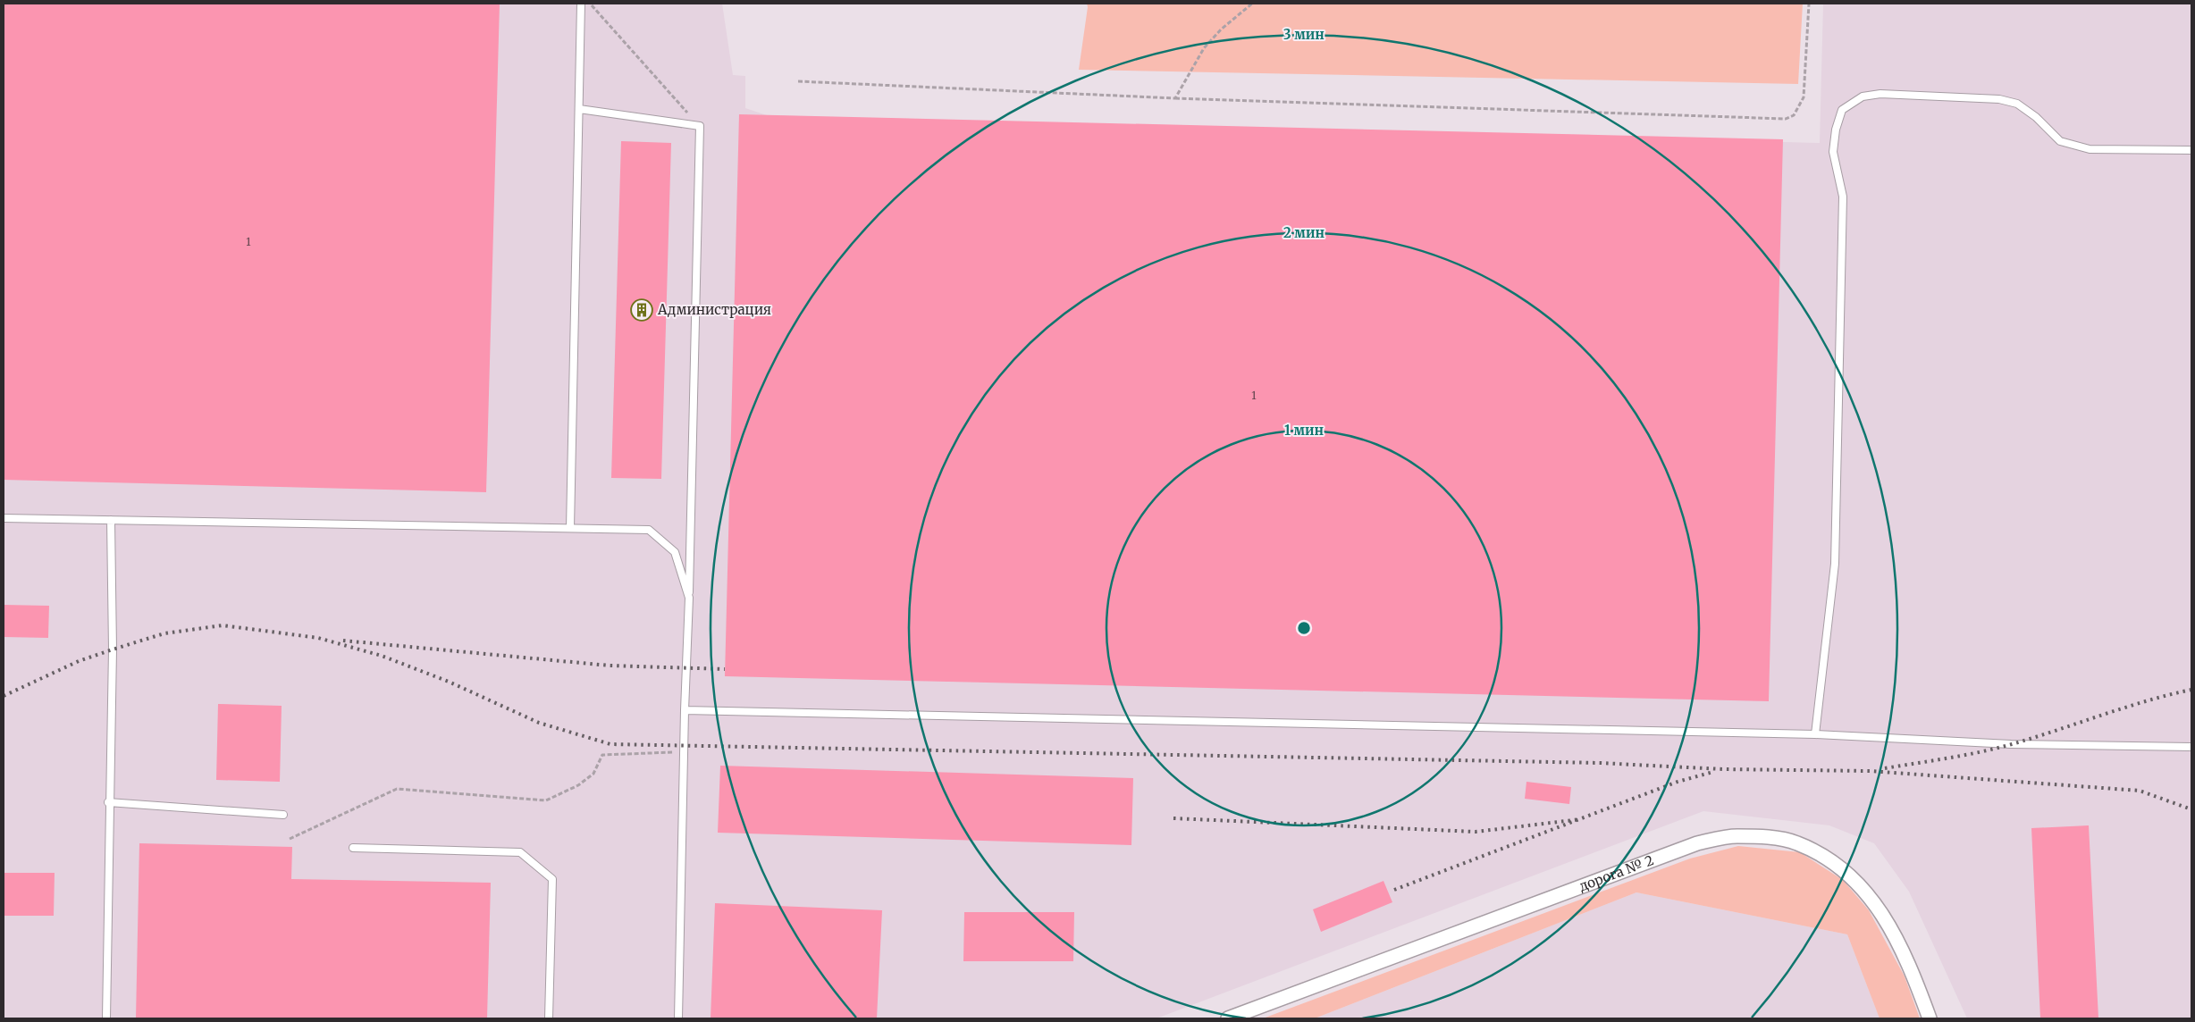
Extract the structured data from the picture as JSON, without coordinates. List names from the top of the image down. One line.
{"streets":{"street":["дорога № 2"]},"places":{"building":["Администрация"]},"house_numbers":["1","1"],"rings":["3 мин","2 мин","1 мин"]}
